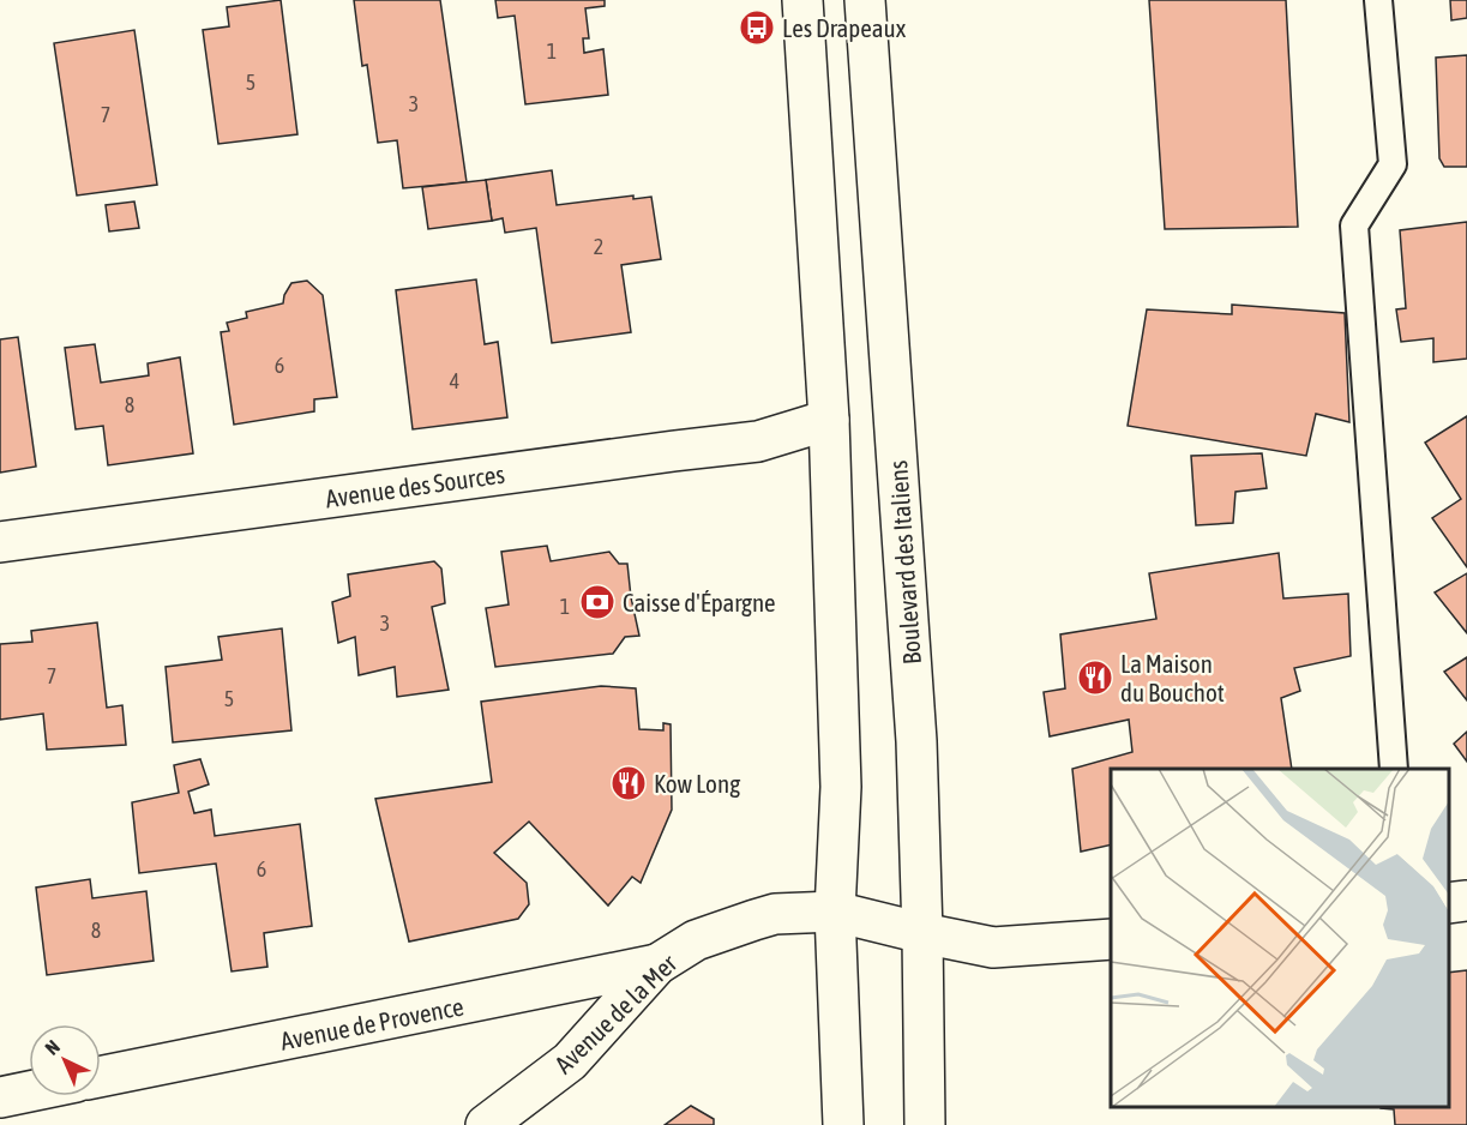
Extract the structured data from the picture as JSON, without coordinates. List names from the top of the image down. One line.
{"streets":{"main road":["Avenue des Sources","Boulevard des Italiens","Avenue de la Mer","Avenue de Provence"]},"crossings":[["Boulevard des Italiens","Avenue de la Mer"],["Avenue de la Mer","Avenue de Provence"]],"places":{"bus stop":["Les Drapeaux"],"bank":["Caisse d'Épargne"],"restaurant":["La Maison du Bouchot","Kow Long"]},"house_numbers":["1","5","3","7","2","6","4","8","1","3","7","5","6","8"],"north":"top left"}
